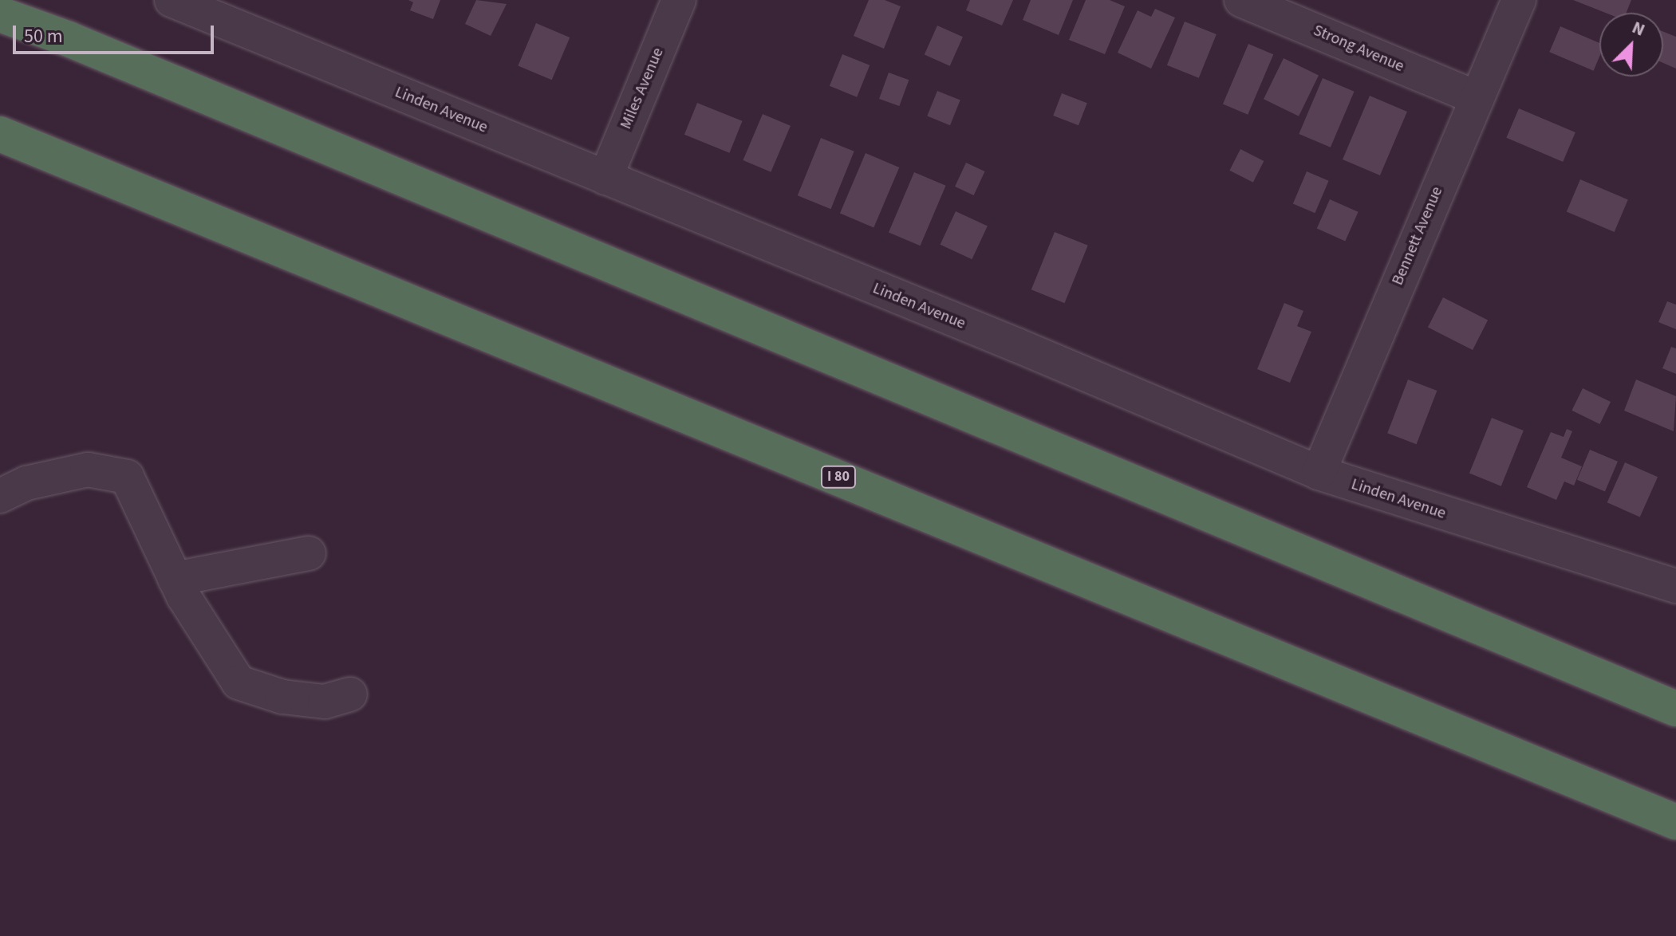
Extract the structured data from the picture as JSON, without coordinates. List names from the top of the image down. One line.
{"streets":{"highway":["I 80"],"street":["Strong Avenue","Miles Avenue","Linden Avenue","Bennett Avenue"]},"crossings":[["Strong Avenue","Bennett Avenue"],["Miles Avenue","Linden Avenue"],["Linden Avenue","Bennett Avenue"]],"scale_bar":"50 m","north":"top right"}
